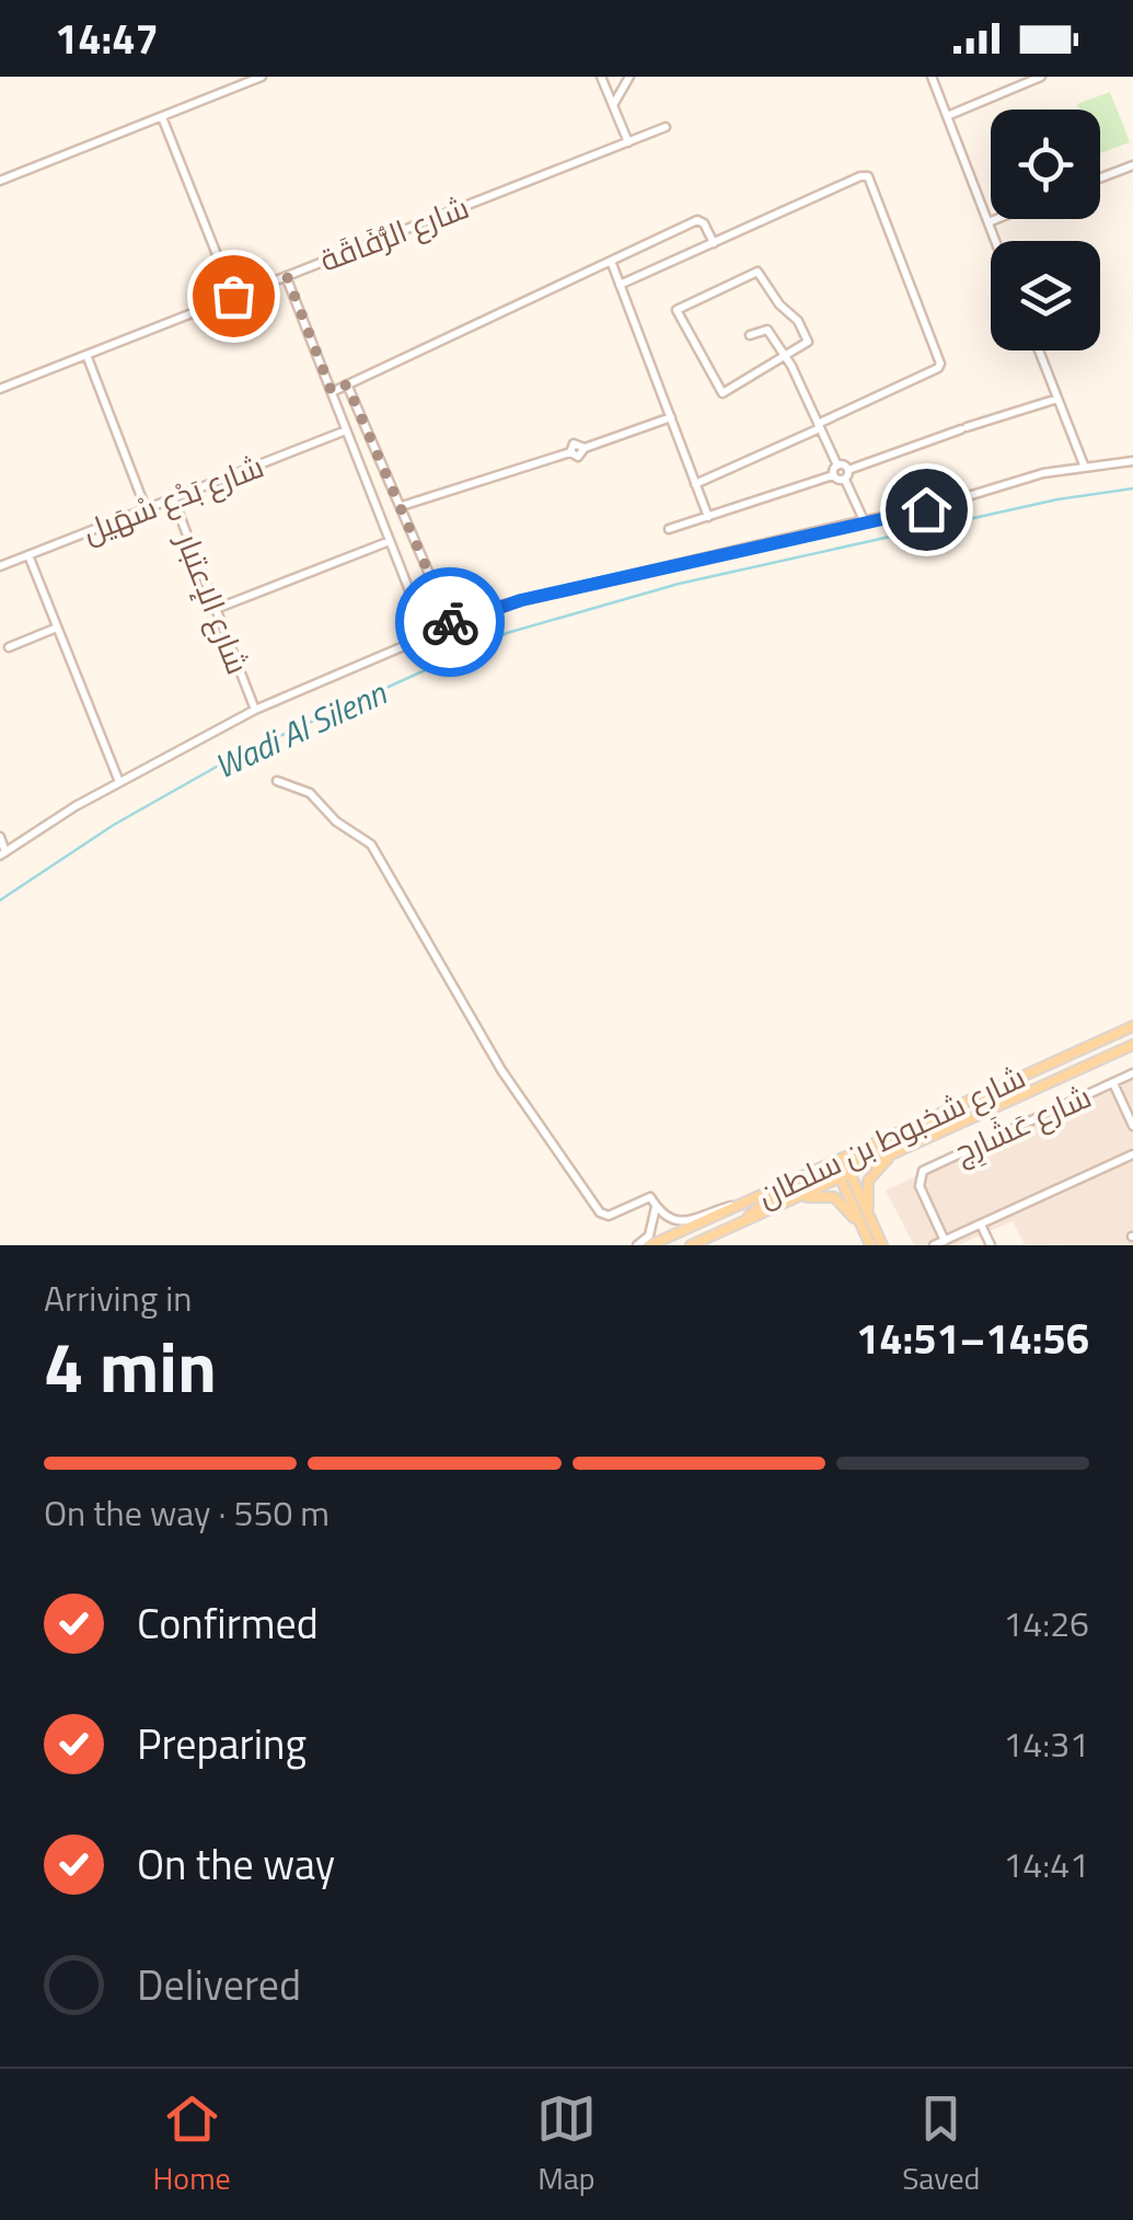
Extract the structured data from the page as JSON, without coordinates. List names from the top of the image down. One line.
{"streets":{"main road":["شارع شخبوط بن سلطان"],"street":["شارع الرُّفَاقَة","شارع بَدْع سْهَيل","شارع الإعتبار","شارع عَشَارِج"]},"crossings":[["شارع بَدْع سْهَيل","شارع الإعتبار"]],"water":["Wadi Al Silenn"],"page":{"status":"14:47","heading":["4 min","Arriving in","14:51–14:56"],"bar":"On the way · 550 m","list":[["Confirmed","14:26"],["Preparing","14:31"],["On the way","14:41"],"Delivered"],"tabs":["Home","Map","Saved"]}}
